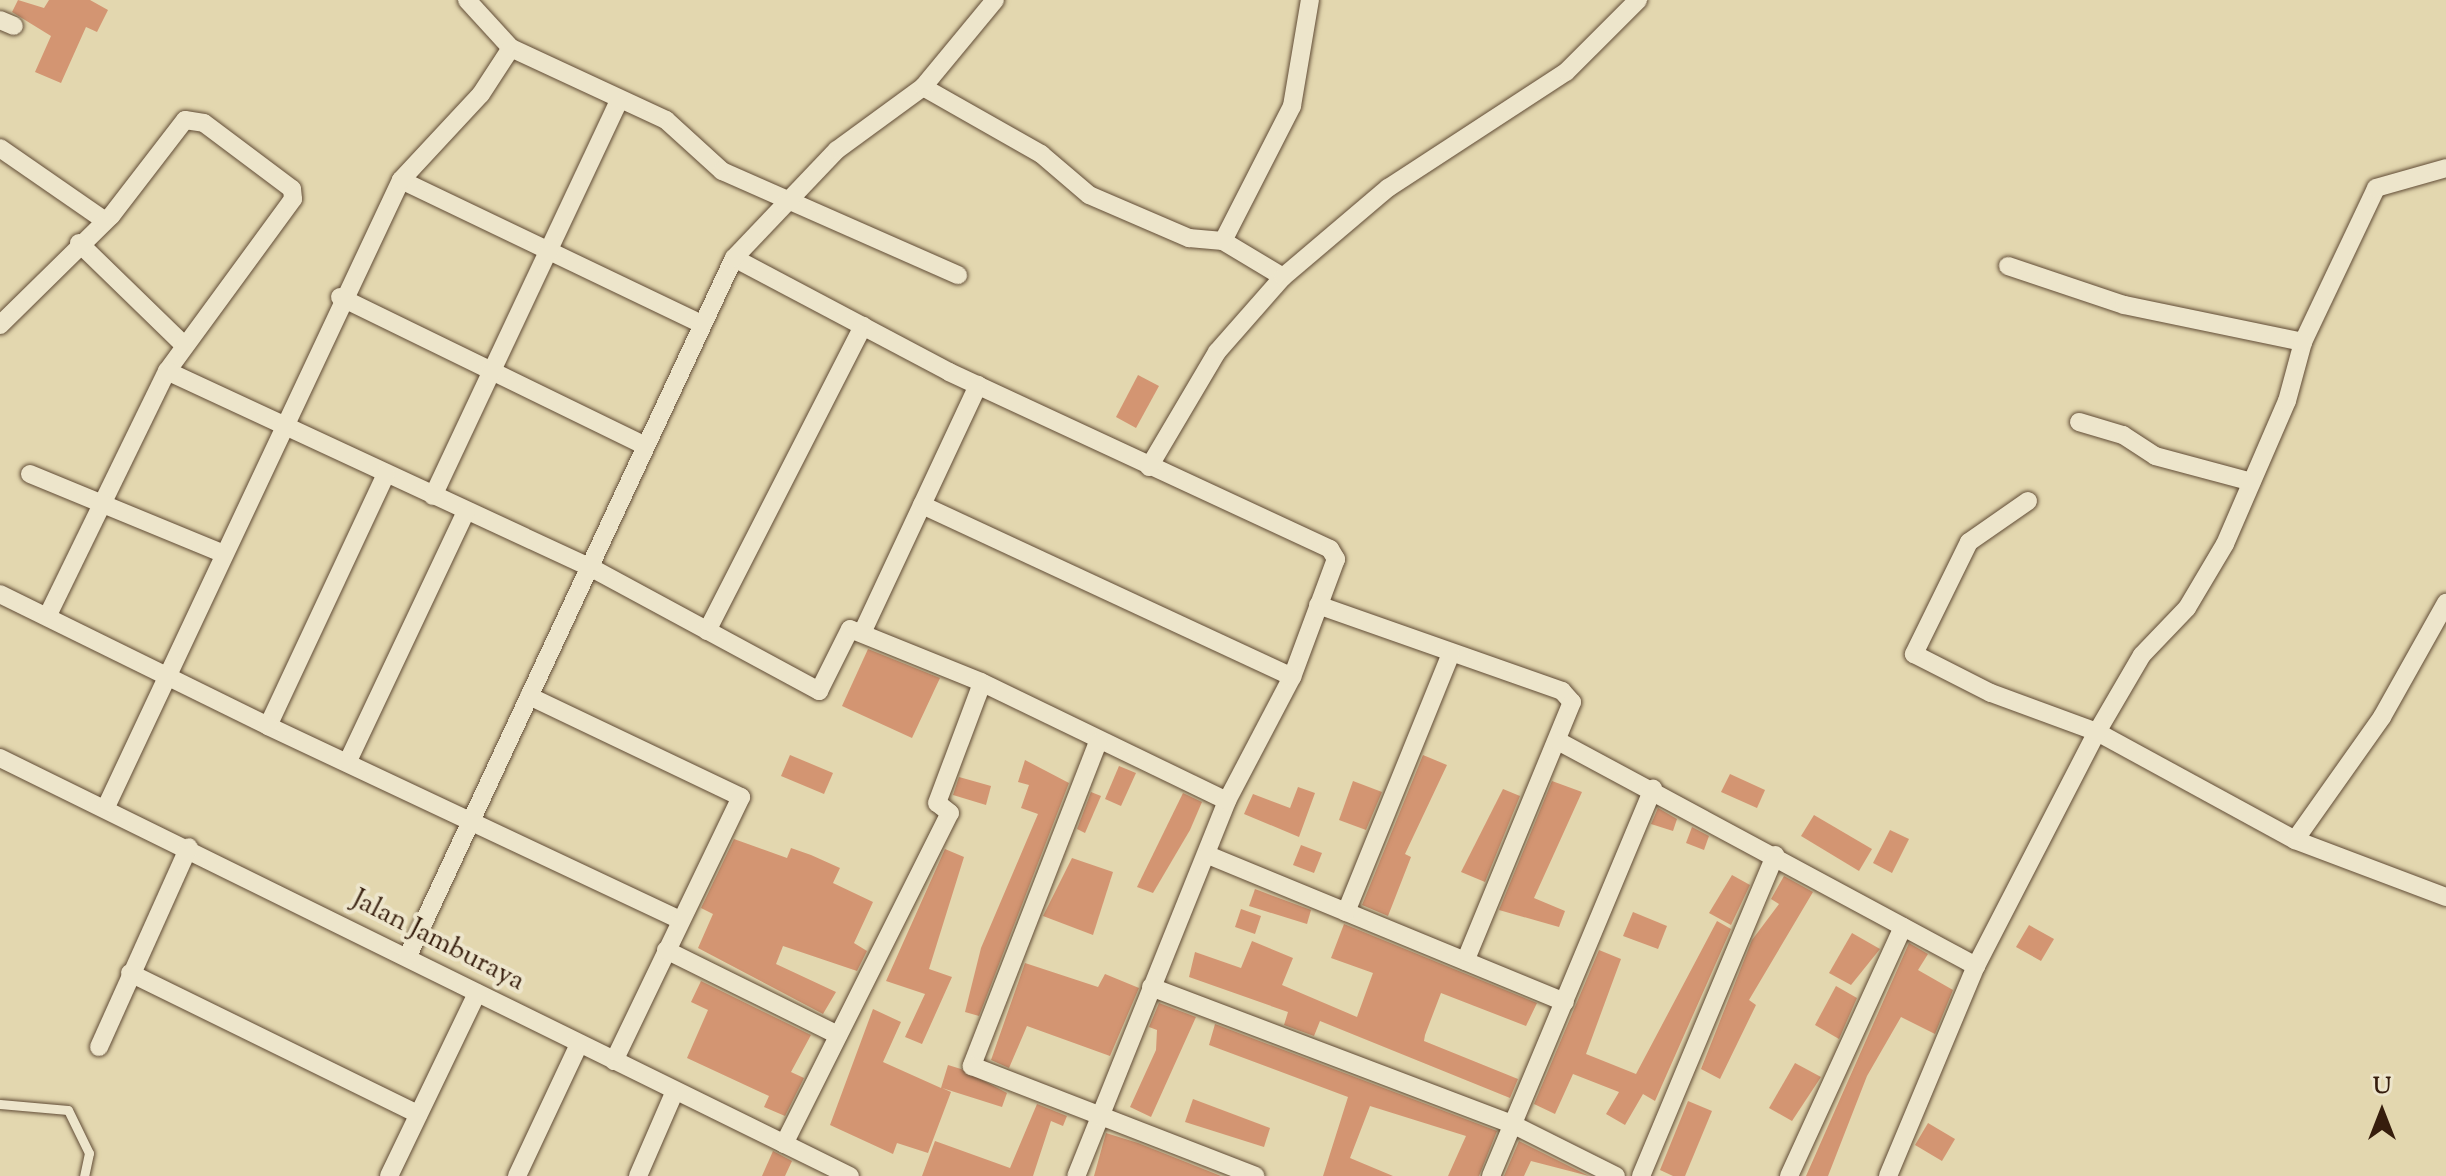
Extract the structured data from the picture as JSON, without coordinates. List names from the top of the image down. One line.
{"streets":{"street":["Jalan Jamburaya"]},"north":"top"}
